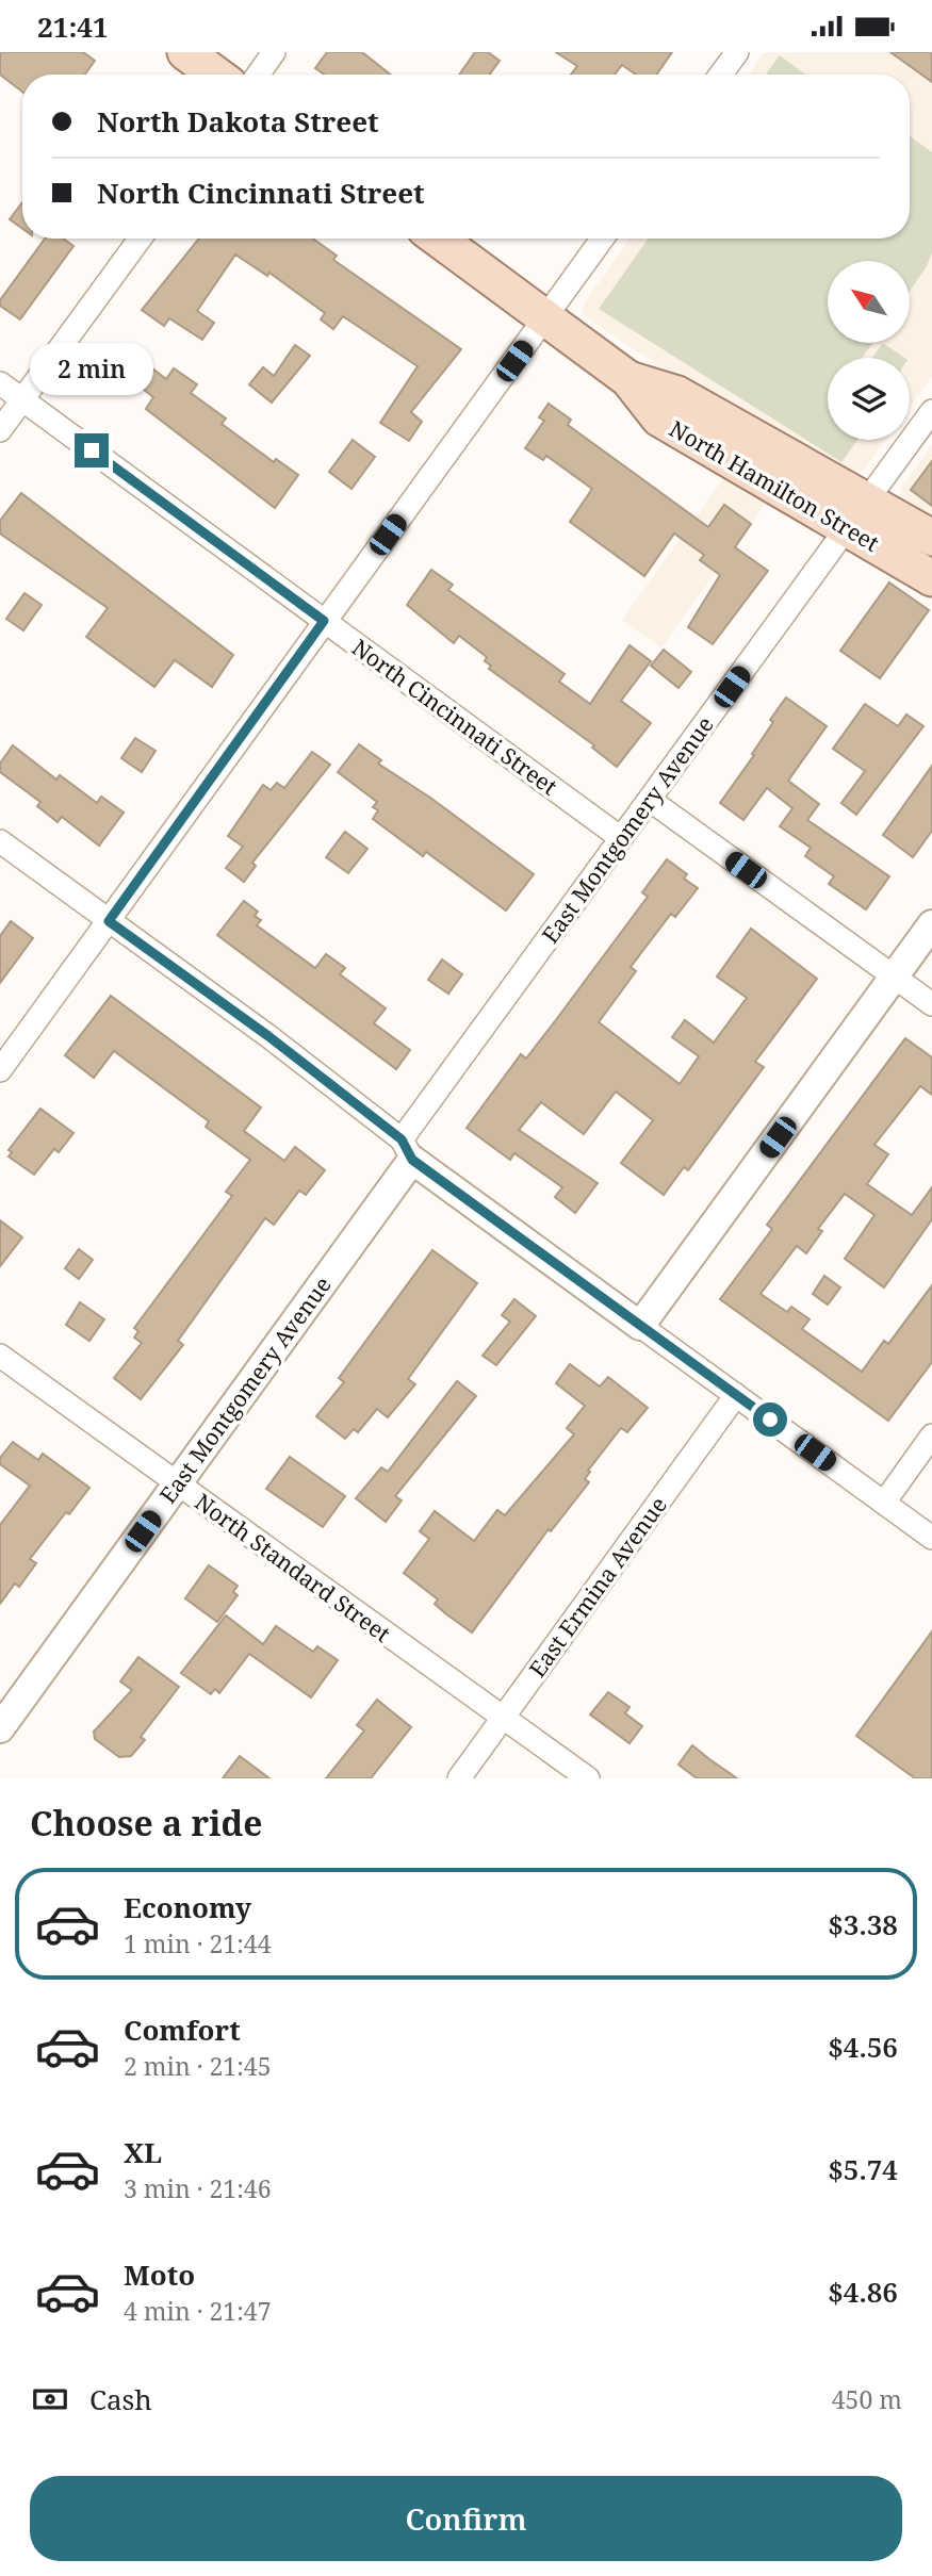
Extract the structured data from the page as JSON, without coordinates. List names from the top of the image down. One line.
{"streets":{"main road":["North Hamilton Street"],"street":["North Cincinnati Street","East Montgomery Avenue","North Standard Street","East Ermina Avenue"]},"crossings":[["North Hamilton Street","East Montgomery Avenue"],["North Cincinnati Street","East Montgomery Avenue"],["East Montgomery Avenue","North Standard Street"],["North Standard Street","East Ermina Avenue"]],"north":"top left","page":{"status":"21:41","banner":["North Dakota Street","North Cincinnati Street"],"bubble":"2 min","heading":"Choose a ride","list":[{"name":"Economy","note":"1 min · 21:44","value":"$3.38"},{"name":"Comfort","note":"2 min · 21:45","value":"$4.56"},{"name":"XL","note":"3 min · 21:46","value":"$5.74"},{"name":"Moto","note":"4 min · 21:47","value":"$4.86"}],"pay":["Cash","450 m"],"buttons":"Confirm"}}
